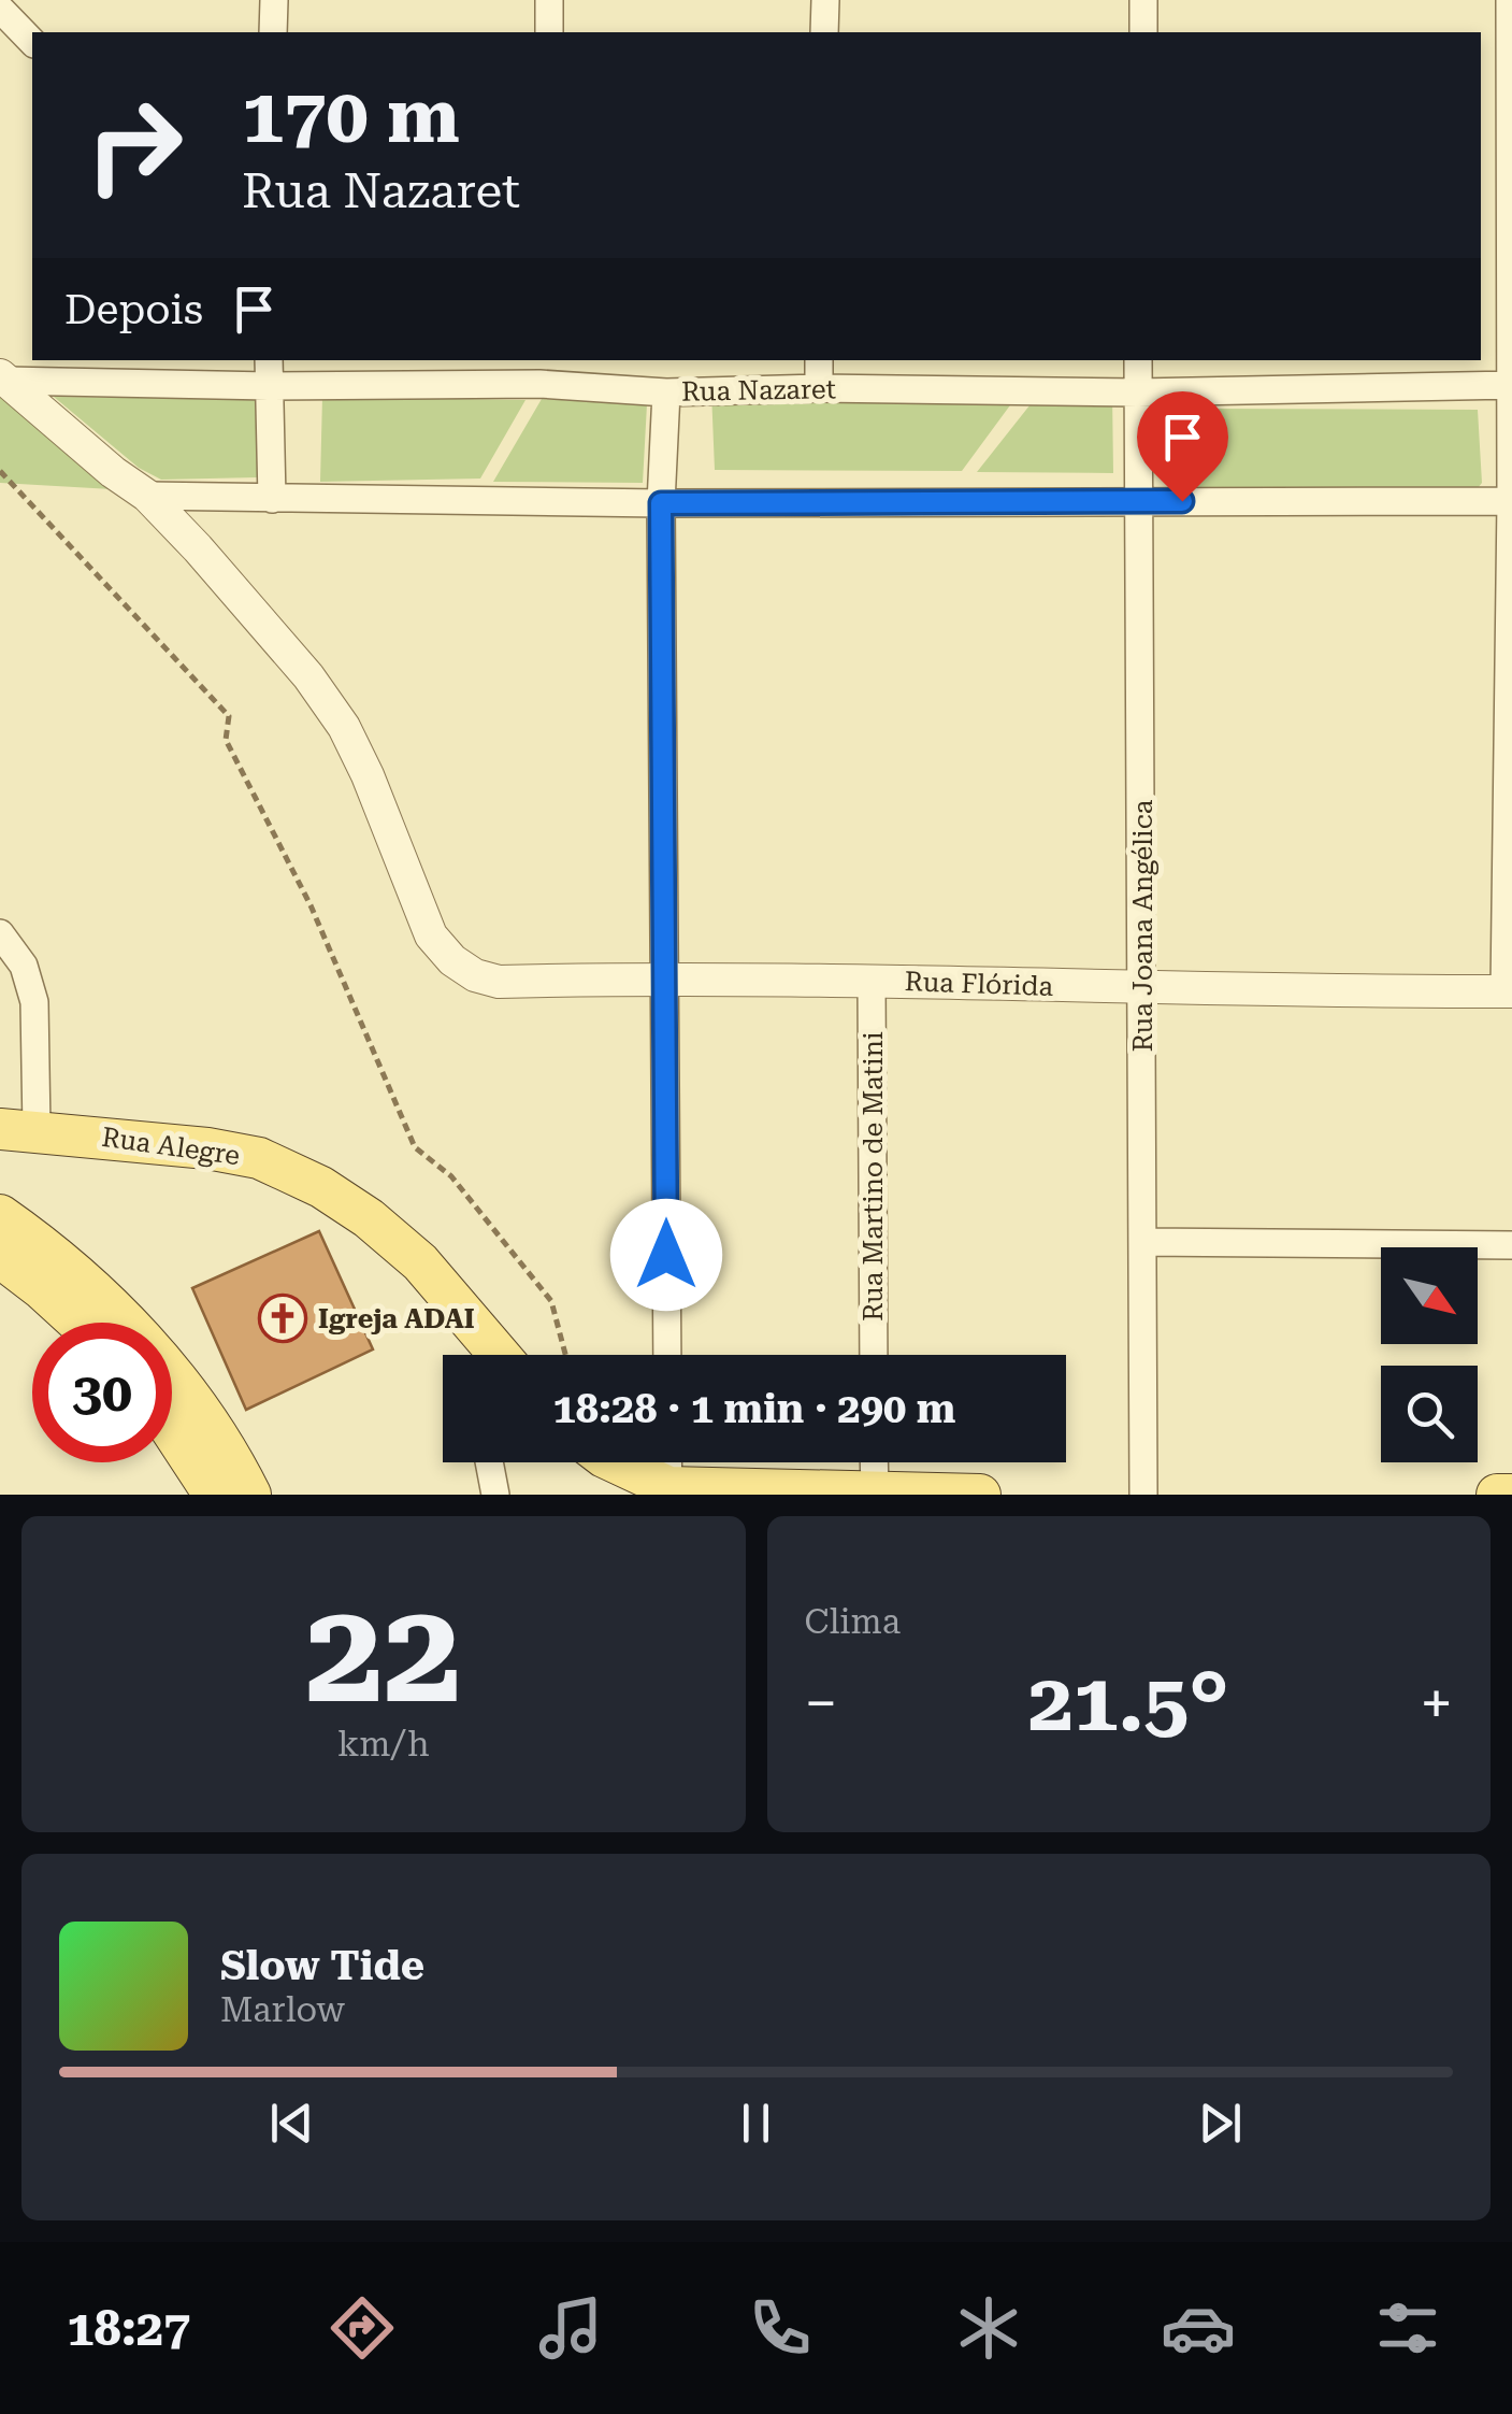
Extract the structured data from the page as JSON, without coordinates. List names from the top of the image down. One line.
{"streets":{"main road":["Rua Alegre"],"street":["Rua Nazaret","Rua Joana Angélica","Rua Flórida","Rua Martino de Matini"]},"crossings":[["Rua Nazaret","Rua Joana Angélica"],["Rua Joana Angélica","Rua Flórida"],["Rua Flórida","Rua Martino de Matini"]],"places":{"church":["Igreja ADAI"]},"north":"bottom right","page":{"turn":["170 m","Rua Nazaret"],"then":"Depois","limit":"30","trip":"18:28 · 1 min · 290 m","tile":[["22","km/h"],"Clima"],"heat":["−","21.5°","+"],"song":["Slow Tide","Marlow"],"tabs":"18:27"}}
